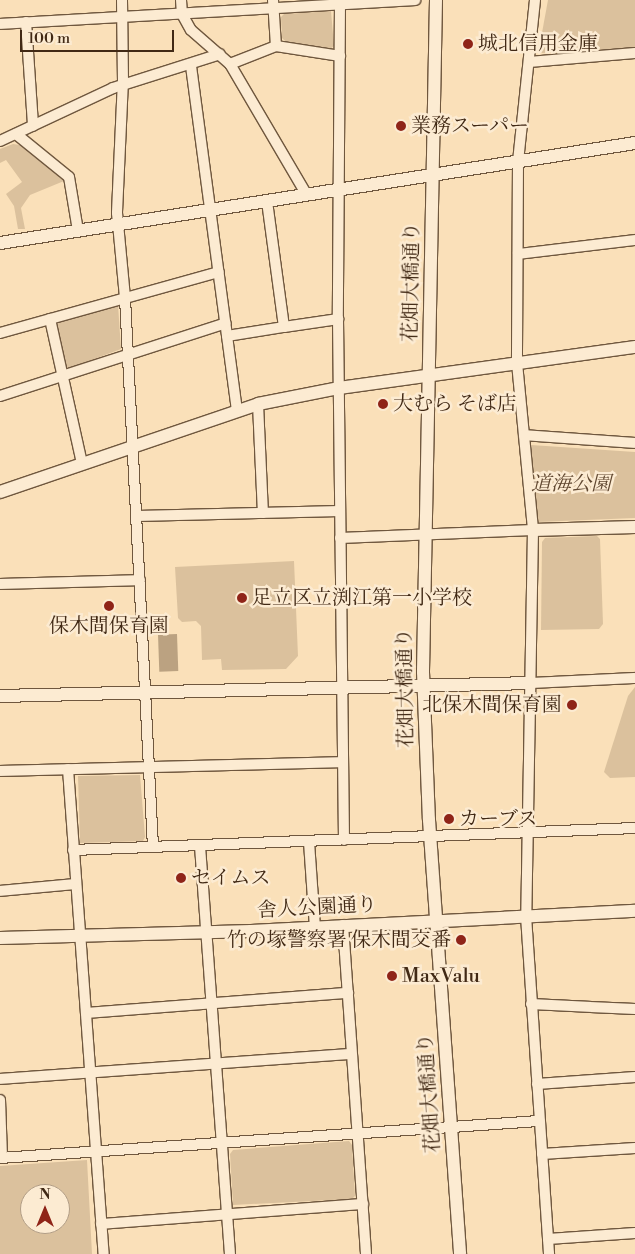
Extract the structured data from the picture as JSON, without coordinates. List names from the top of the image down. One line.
{"streets":{"street":["花畑大橋通り","舎人公園通り"]},"crossings":[["花畑大橋通り","舎人公園通り"]],"parks":["道海公園"],"places":["城北信用金庫","業務スーパー","大むら そば店","足立区立渕江第一小学校","保木間保育園","北保木間保育園","カーブス","セイムス","竹の塚警察署 保木間交番","MaxValu"],"scale_bar":"100 m","north":"top"}
